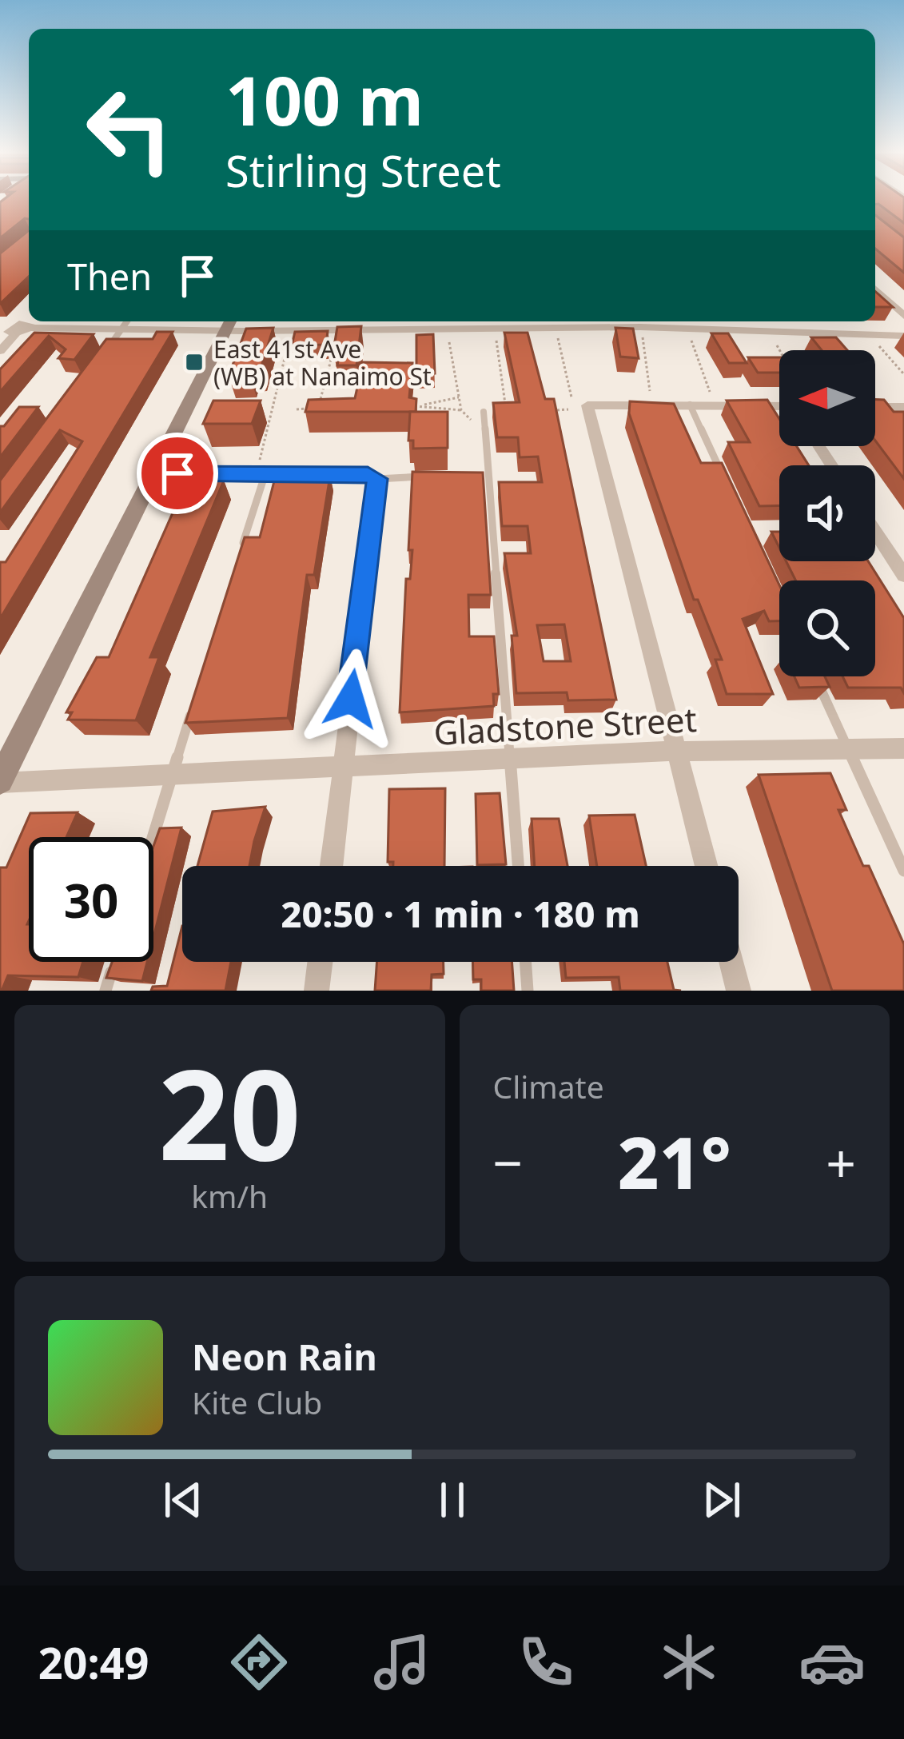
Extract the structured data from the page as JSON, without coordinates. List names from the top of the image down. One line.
{"streets":{"street":["Gladstone Street"]},"places":{"transit":["East 41st Ave (WB) at Nanaimo St"]},"north":"left","page":{"turn":["100 m","Stirling Street"],"then":"Then","limit":"30","trip":"20:50 · 1 min · 180 m","tile":[["20","km/h"],"Climate"],"heat":["−","21°","+"],"song":["Neon Rain","Kite Club"],"tabs":"20:49"}}
